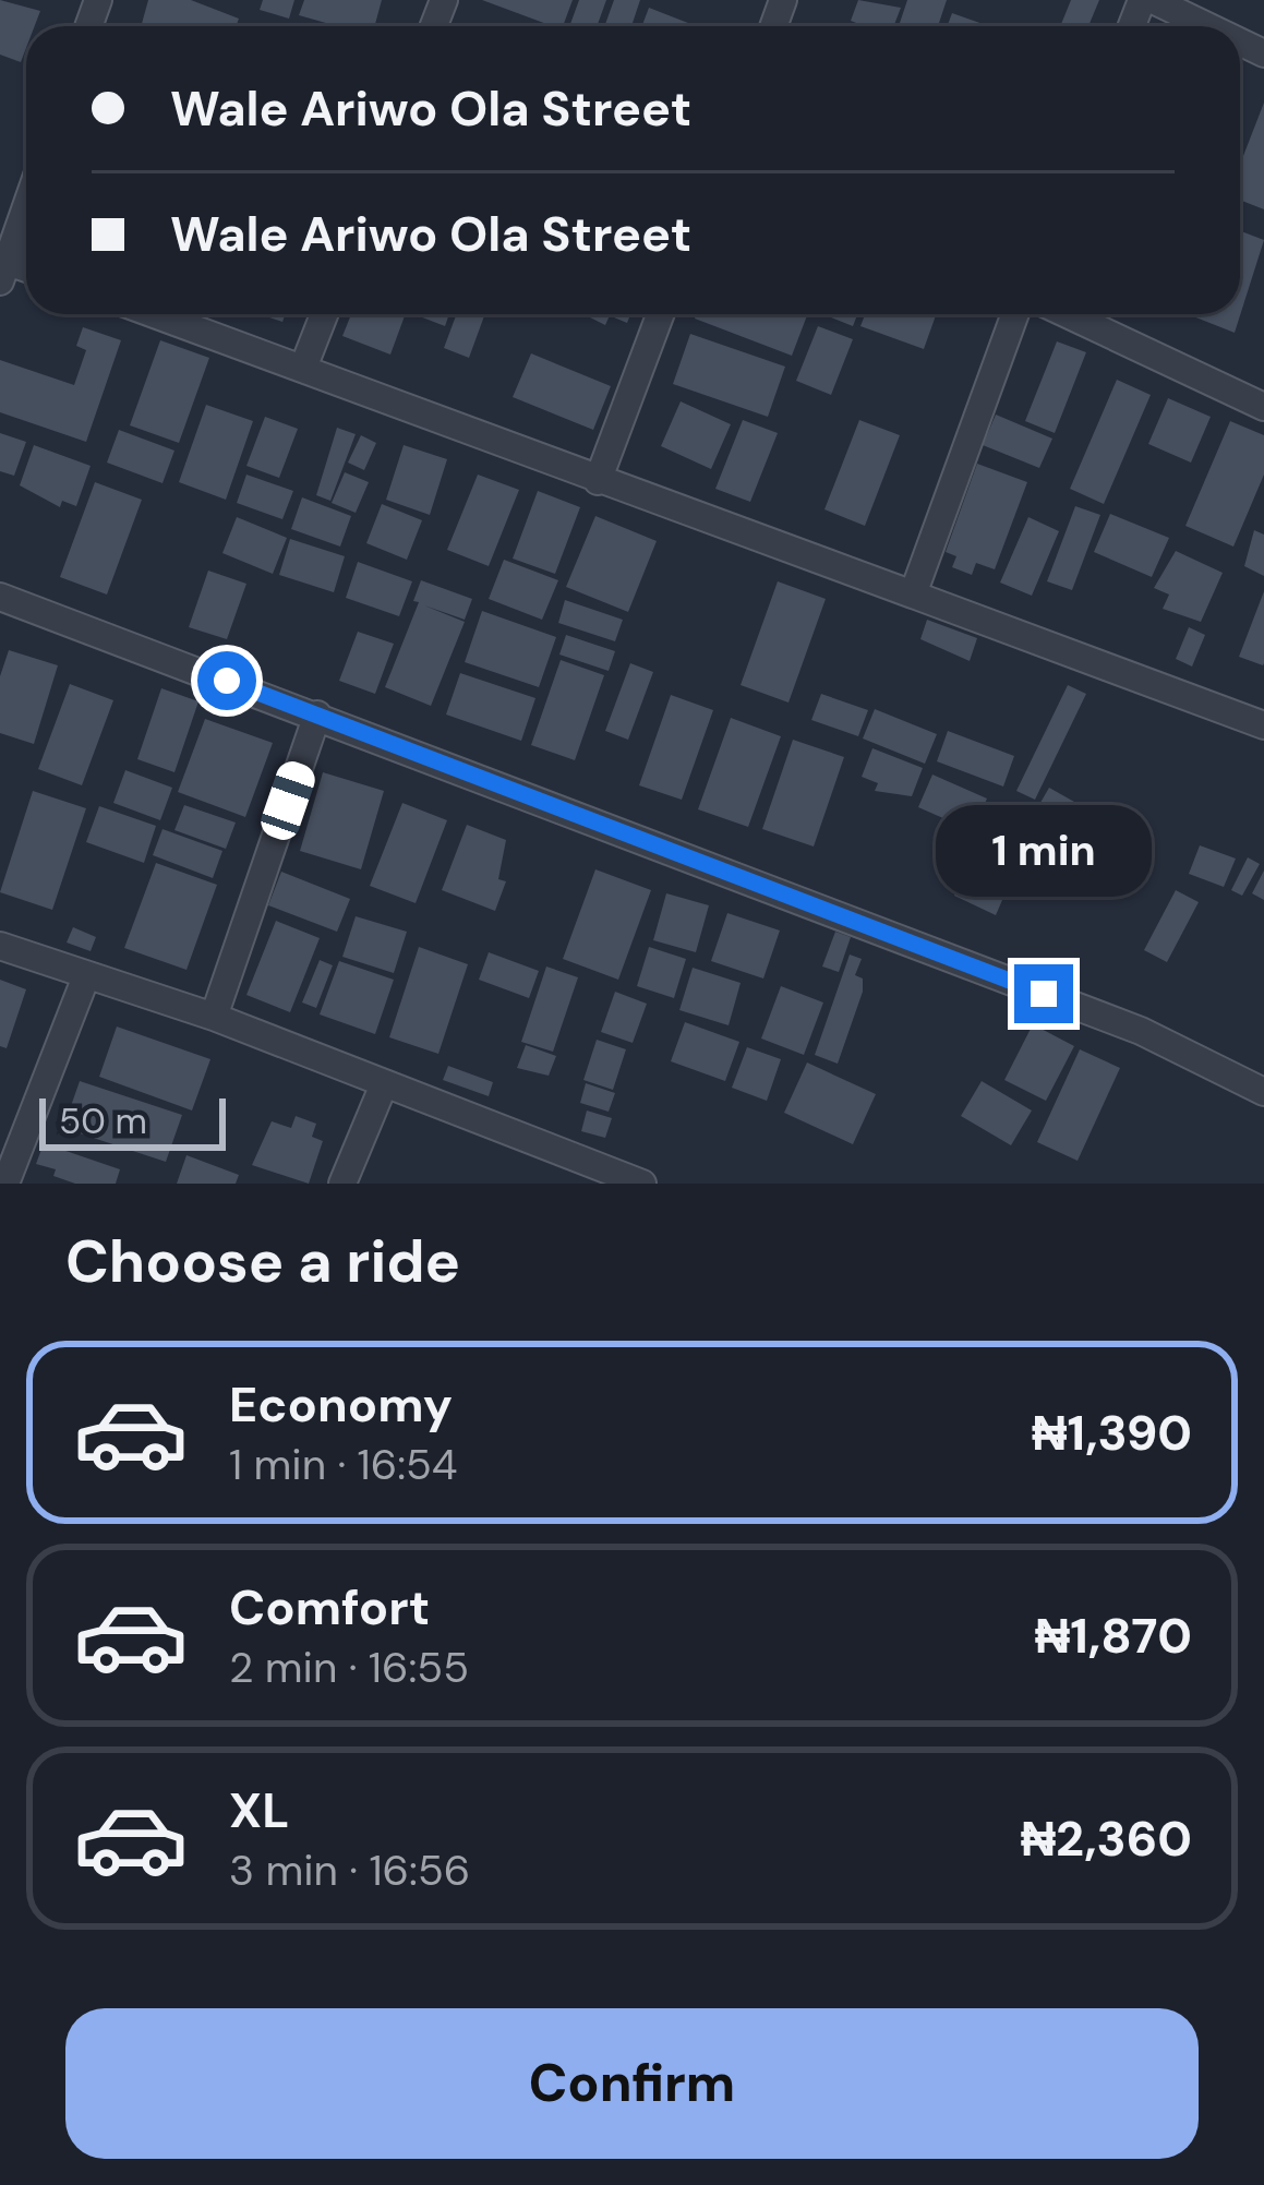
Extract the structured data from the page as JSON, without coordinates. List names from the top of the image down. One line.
{"scale_bar":"50 m","page":{"banner":["Wale Ariwo Ola Street","Wale Ariwo Ola Street"],"bubble":"1 min","scale":"50 m","heading":"Choose a ride","list":[{"name":"Economy","note":"1 min · 16:54","value":"₦1,390"},{"name":"Comfort","note":"2 min · 16:55","value":"₦1,870"},{"name":"XL","note":"3 min · 16:56","value":"₦2,360"}],"buttons":"Confirm"}}
